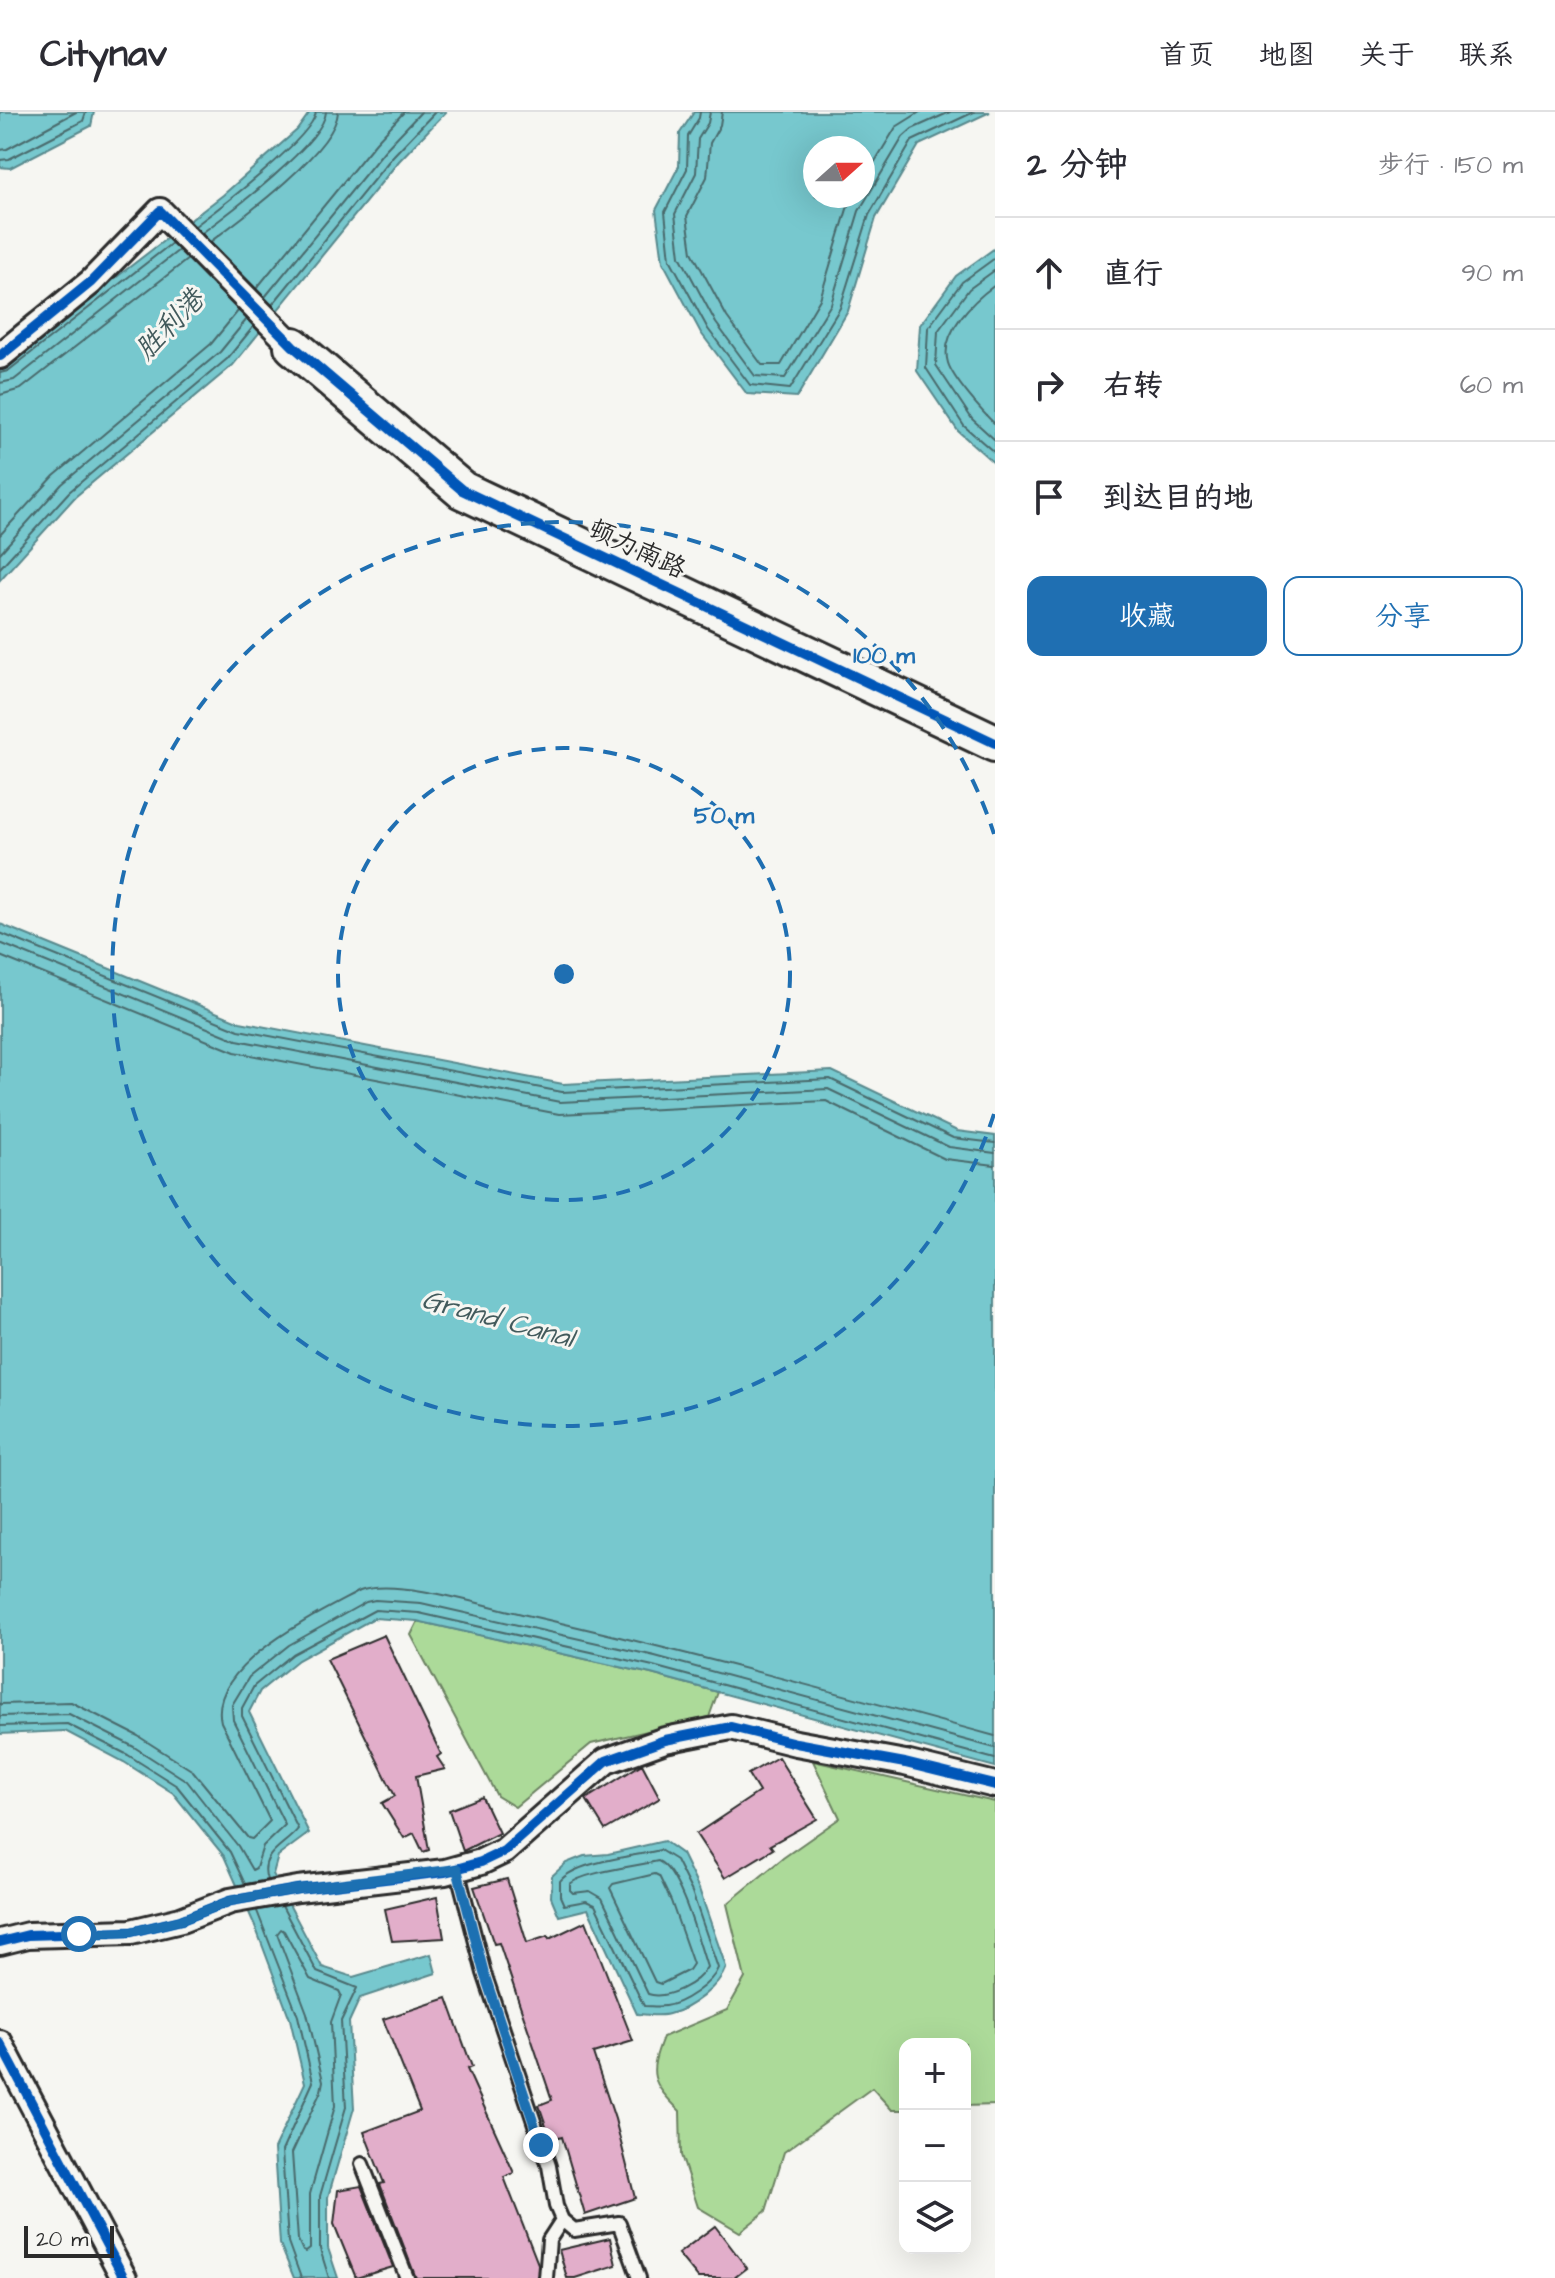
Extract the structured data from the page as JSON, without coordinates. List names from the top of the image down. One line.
{"streets":{"street":["顿力南路"]},"water":["胜利港","Grand Canal"],"scale_bar":"20 m","north":"right","page":{"header":"Citynav","nav":["首页","地图","关于","联系"],"heading":["2 分钟","步行 · 150 m"],"list":[["直行","90 m"],["右转","60 m"],"到达目的地"],"buttons":["收藏","分享"],"map_buttons":["+","−"],"scale":"20 m"},"rings":["100 m","50 m"]}
